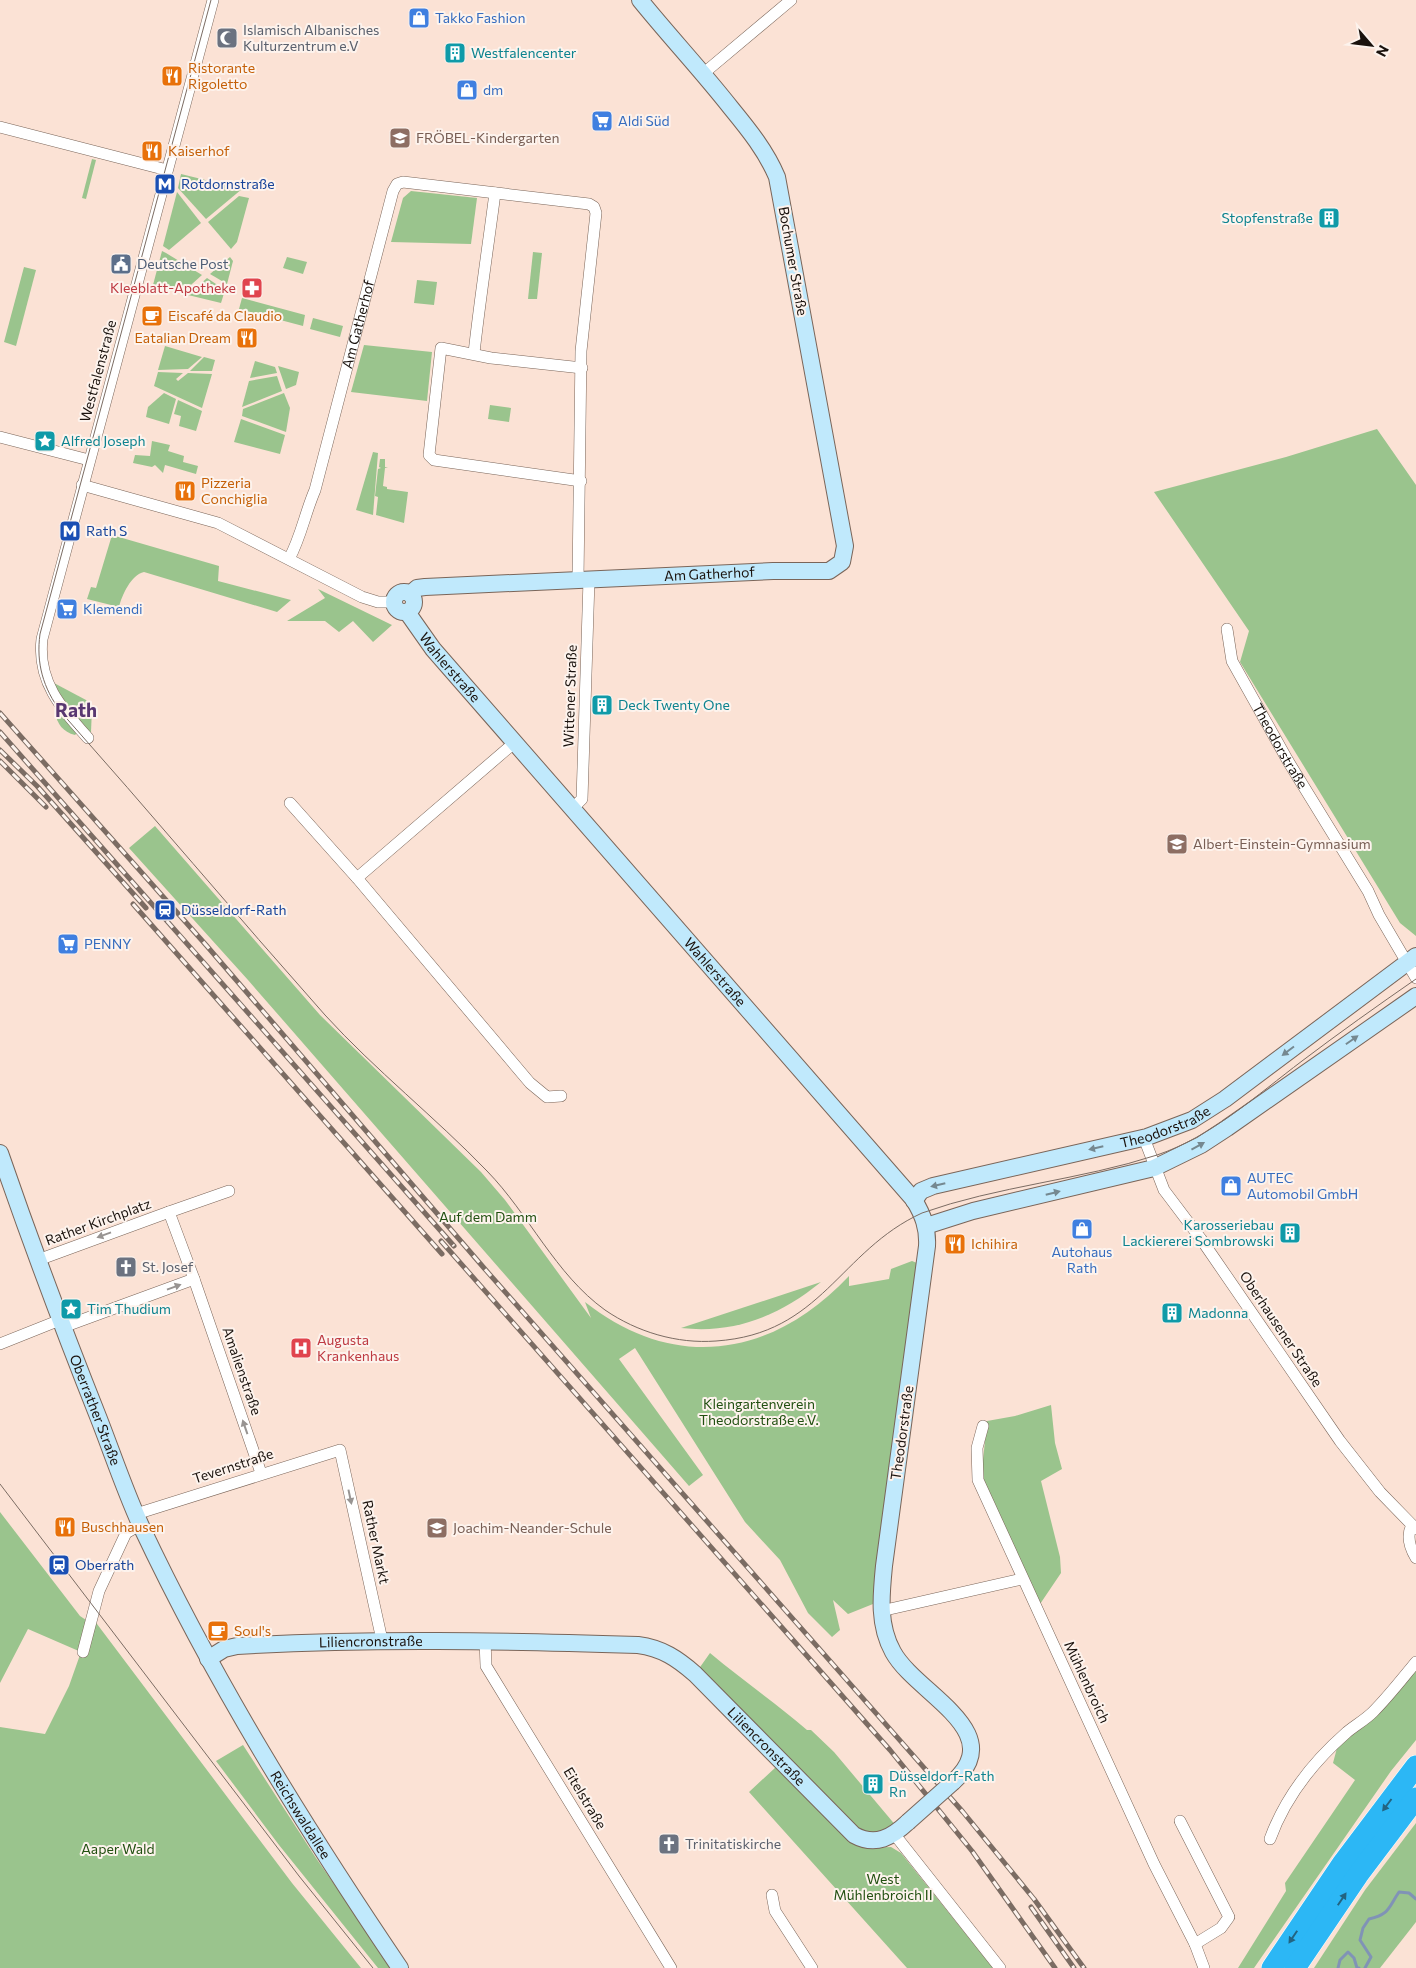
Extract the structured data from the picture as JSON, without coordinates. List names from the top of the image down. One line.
{"streets":{"main road":["Bochumer Straße","Am Gatherhof","Wahlerstraße","Theodorstraße","Oberrather Straße","Liliencronstraße","Reichswaldallee"],"street":["Westfalenstraße","Wittener Straße","Rather Kirchplatz","Oberhausener Straße","Amalienstraße","Tevernstraße","Rather Markt","Mühlenbroich","Eitelstraße"]},"crossings":[["Bochumer Straße","Am Gatherhof"],["Am Gatherhof","Wahlerstraße"],["Am Gatherhof","Wittener Straße"],["Wahlerstraße","Wittener Straße"],["Wahlerstraße","Theodorstraße"],["Theodorstraße","Oberhausener Straße"],["Rather Kirchplatz","Amalienstraße"],["Rather Kirchplatz","Oberrather Straße"],["Amalienstraße","Tevernstraße"],["Oberrather Straße","Tevernstraße"],["Oberrather Straße","Liliencronstraße"],["Oberrather Straße","Reichswaldallee"],["Tevernstraße","Rather Markt"],["Rather Markt","Liliencronstraße"],["Liliencronstraße","Eitelstraße"],["Liliencronstraße","Reichswaldallee"]],"one_way":["Amalienstraße","Rather Markt"],"districts":["Rath"],"parks":["Auf dem Damm","Kleingartenverein Theodorstraße e.V.","Aaper Wald","West Mühlenbroich II"],"places":{"shop":["Takko Fashion","dm","AUTEC Automobil GmbH","Autohaus Rath"],"mosque":["Islamisch Albanisches Kulturzentrum e.V"],"building":["Westfalencenter","Stopfenstraße","Deck Twenty One","Karosseriebau Lackiererei Sombrowski","Madonna","Düsseldorf-Rath Rn"],"restaurant":["Ristorante Rigoletto","Kaiserhof","Eatalian Dream","Pizzeria Conchiglia","Ichihira","Buschhausen"],"supermarket":["Aldi Süd","Klemendi","PENNY"],"school or university":["FRÖBEL-Kindergarten","Albert-Einstein-Gymnasium","Joachim-Neander-Schule"],"metro station":["Rotdornstraße","Rath S"],"public building":["Deutsche Post"],"pharmacy":["Kleeblatt-Apotheke"],"cafe":["Eiscafé da Claudio","Soul's"],"place":["Alfred Joseph","Tim Thudium"],"station":["Düsseldorf-Rath","Oberrath"],"church":["St. Josef","Trinitatiskirche"],"hospital":["Augusta Krankenhaus"]},"north":"bottom right"}
